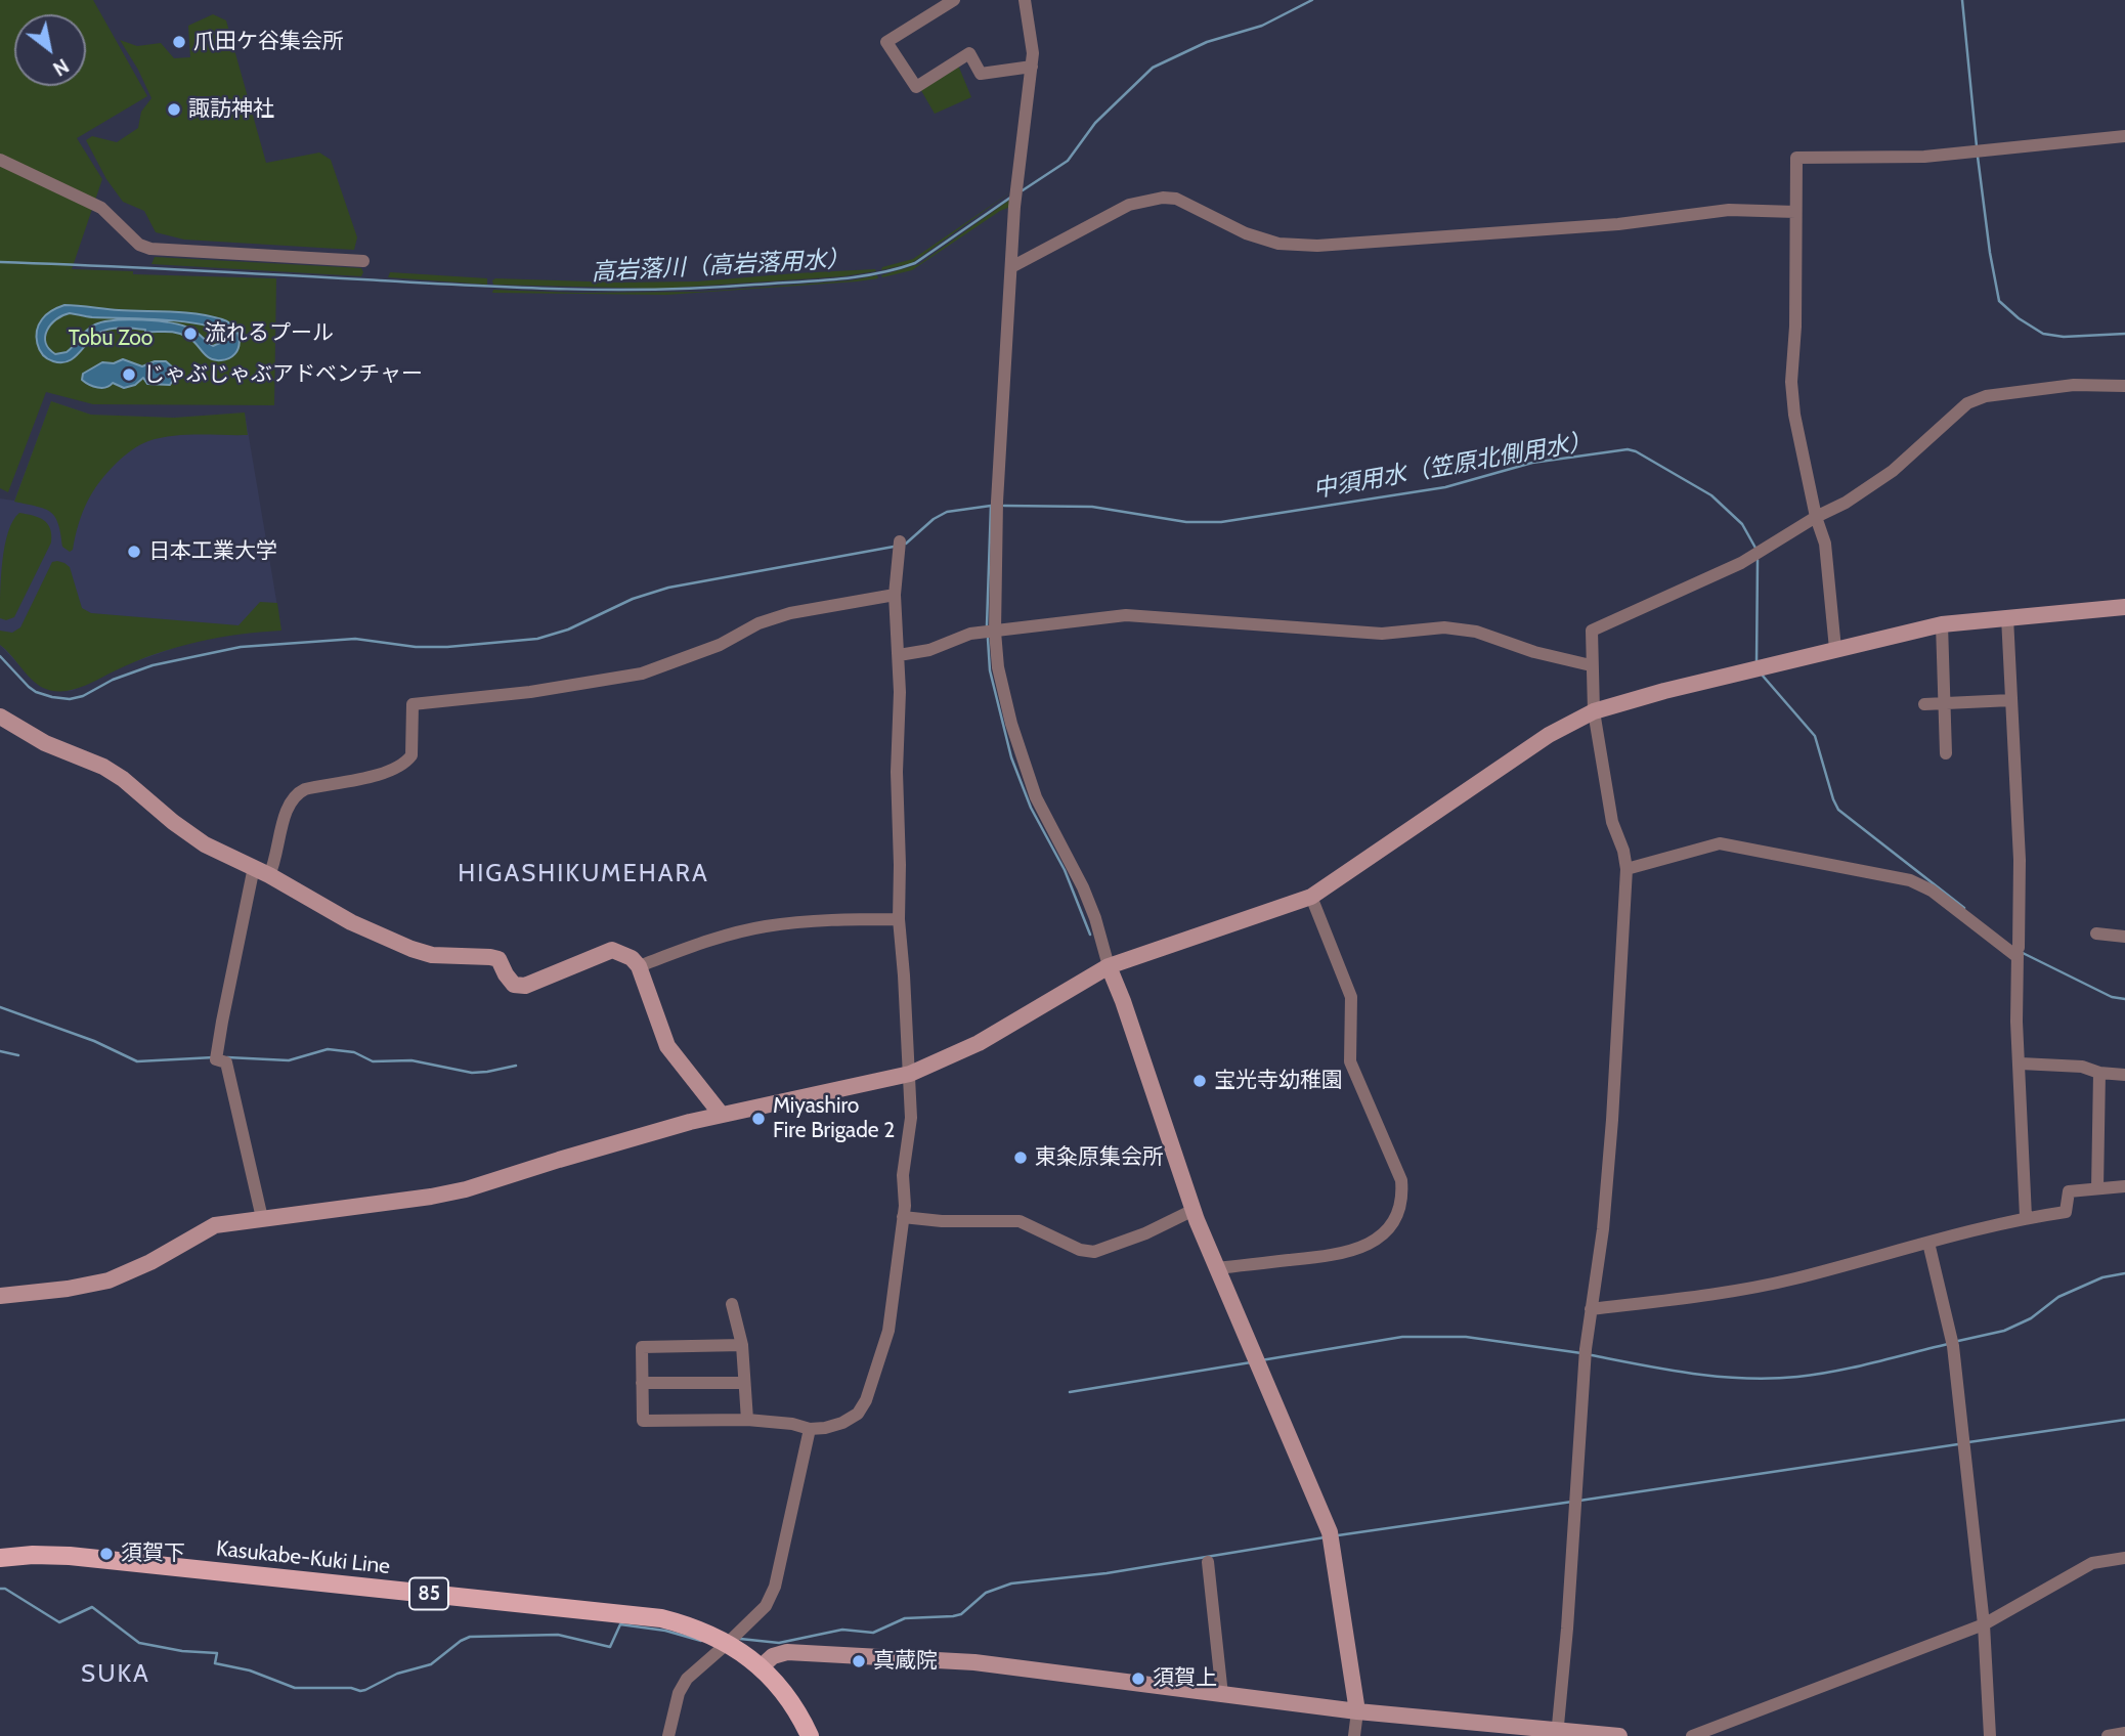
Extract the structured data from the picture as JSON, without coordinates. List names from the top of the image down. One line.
{"streets":{"main road":["Kasukabe-Kuki Line","85"]},"districts":["HIGASHIKUMEHARA","SUKA"],"water":["高岩落川（高岩落用水）","中須用水（笠原北側用水）"],"parks":["Tobu Zoo"],"places":["爪田ケ谷集会所","諏訪神社","流れるプール","じゃぶじゃぶアドベンチャー","日本工業大学","宝光寺幼稚園","Miyashiro Fire Brigade 2","東粂原集会所","須賀下","真蔵院","須賀上"],"north":"bottom right"}
